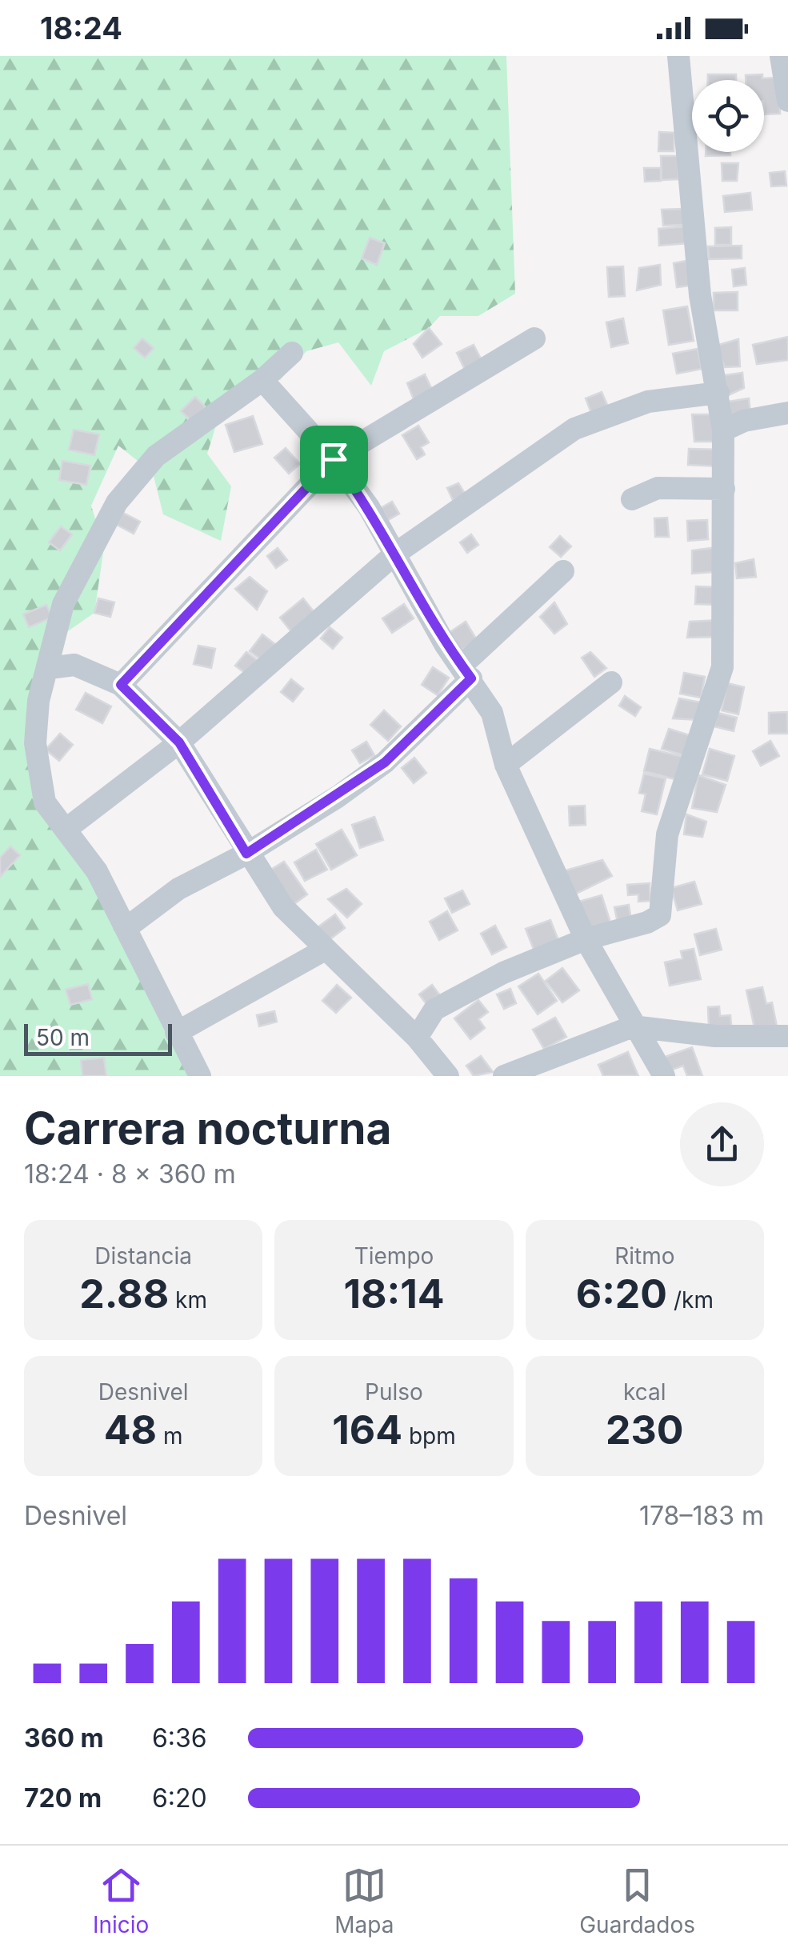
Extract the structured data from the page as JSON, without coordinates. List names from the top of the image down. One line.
{"scale_bar":"50 m","page":{"status":"18:24","scale":"50 m","heading":["Carrera nocturna","18:24 · 8 × 360 m"],"stats":[["Distancia","2.88 km"],["Tiempo","18:14"],["Ritmo","6:20 /km"],["Desnivel","48 m"],["Pulso","164 bpm"],["kcal","230"]],"chart":["Desnivel","178–183 m"],"list":[{"name":"360 m","note":"6:36"},{"name":"720 m","note":"6:20"}],"tabs":["Inicio","Mapa","Guardados"]}}
